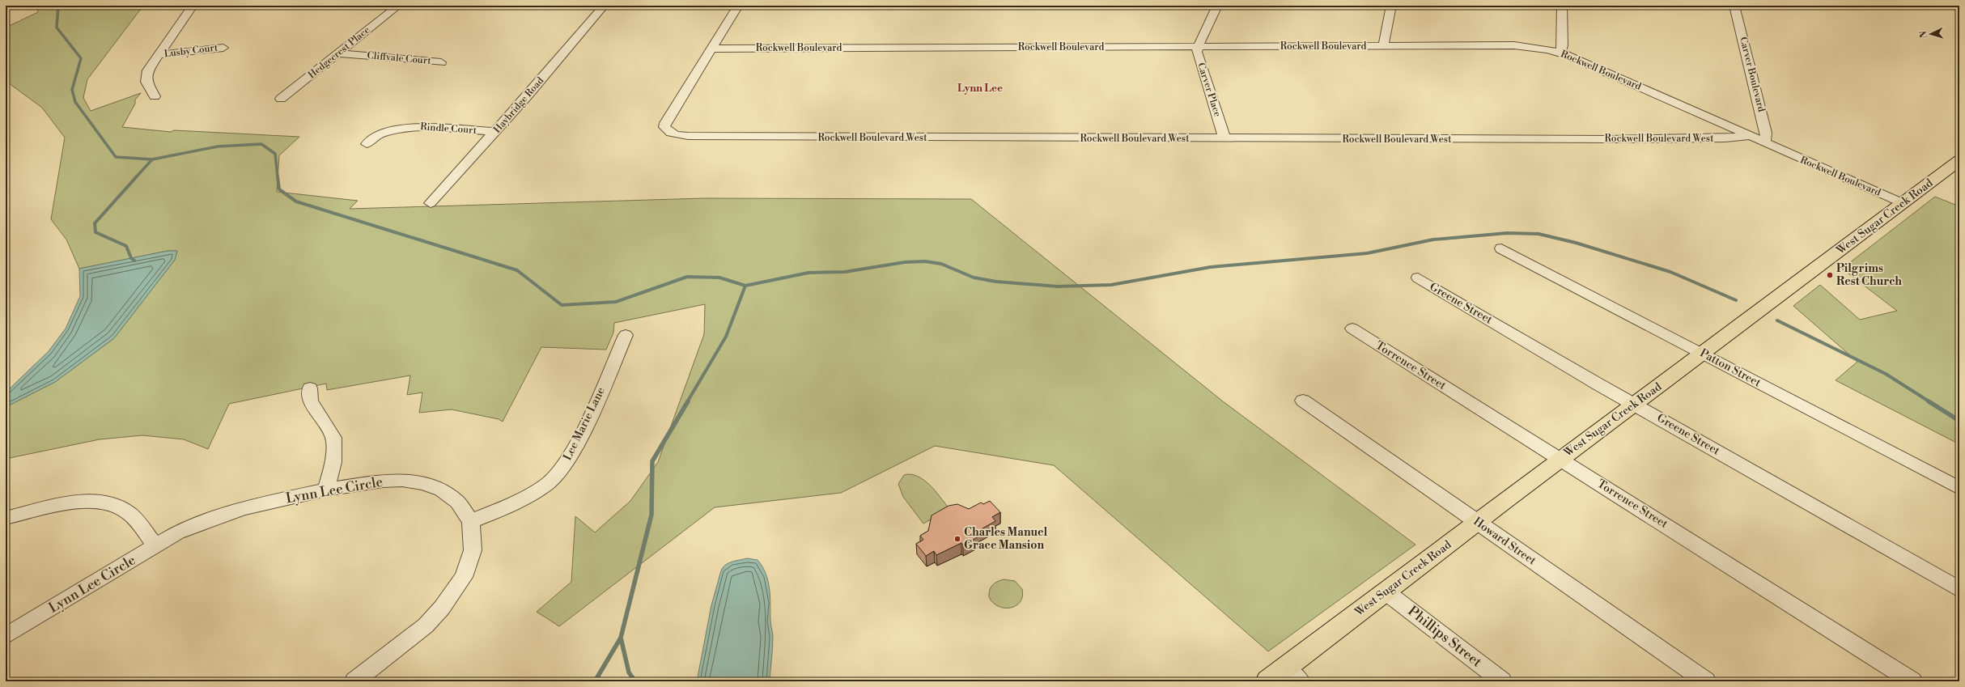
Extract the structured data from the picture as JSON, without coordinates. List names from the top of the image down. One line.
{"streets":{"main road":["West Sugar Creek Road"],"street":["Rockwell Boulevard","Lusby Court","Hedgecrest Place","Cliffvale Court","Carver Boulevard","Carver Place","Haybridge Road","Rindle Court","Rockwell Boulevard West","Greene Street","Torrence Street","Patton Street","Lee Marie Lane","Lynn Lee Circle","Howard Street","Phillips Street"]},"crossings":[["Rockwell Boulevard","Carver Boulevard"],["Rockwell Boulevard","Carver Place"],["Rockwell Boulevard","Rockwell Boulevard West"],["Rockwell Boulevard","West Sugar Creek Road"],["Hedgecrest Place","Cliffvale Court"],["Carver Place","Rockwell Boulevard West"],["Haybridge Road","Rindle Court"],["West Sugar Creek Road","Greene Street"],["West Sugar Creek Road","Torrence Street"],["West Sugar Creek Road","Patton Street"],["West Sugar Creek Road","Howard Street"],["West Sugar Creek Road","Phillips Street"],["Lee Marie Lane","Lynn Lee Circle"]],"districts":["Lynn Lee"],"places":["Pilgrims Rest Church","Charles Manuel Grace Mansion"],"north":"left"}
